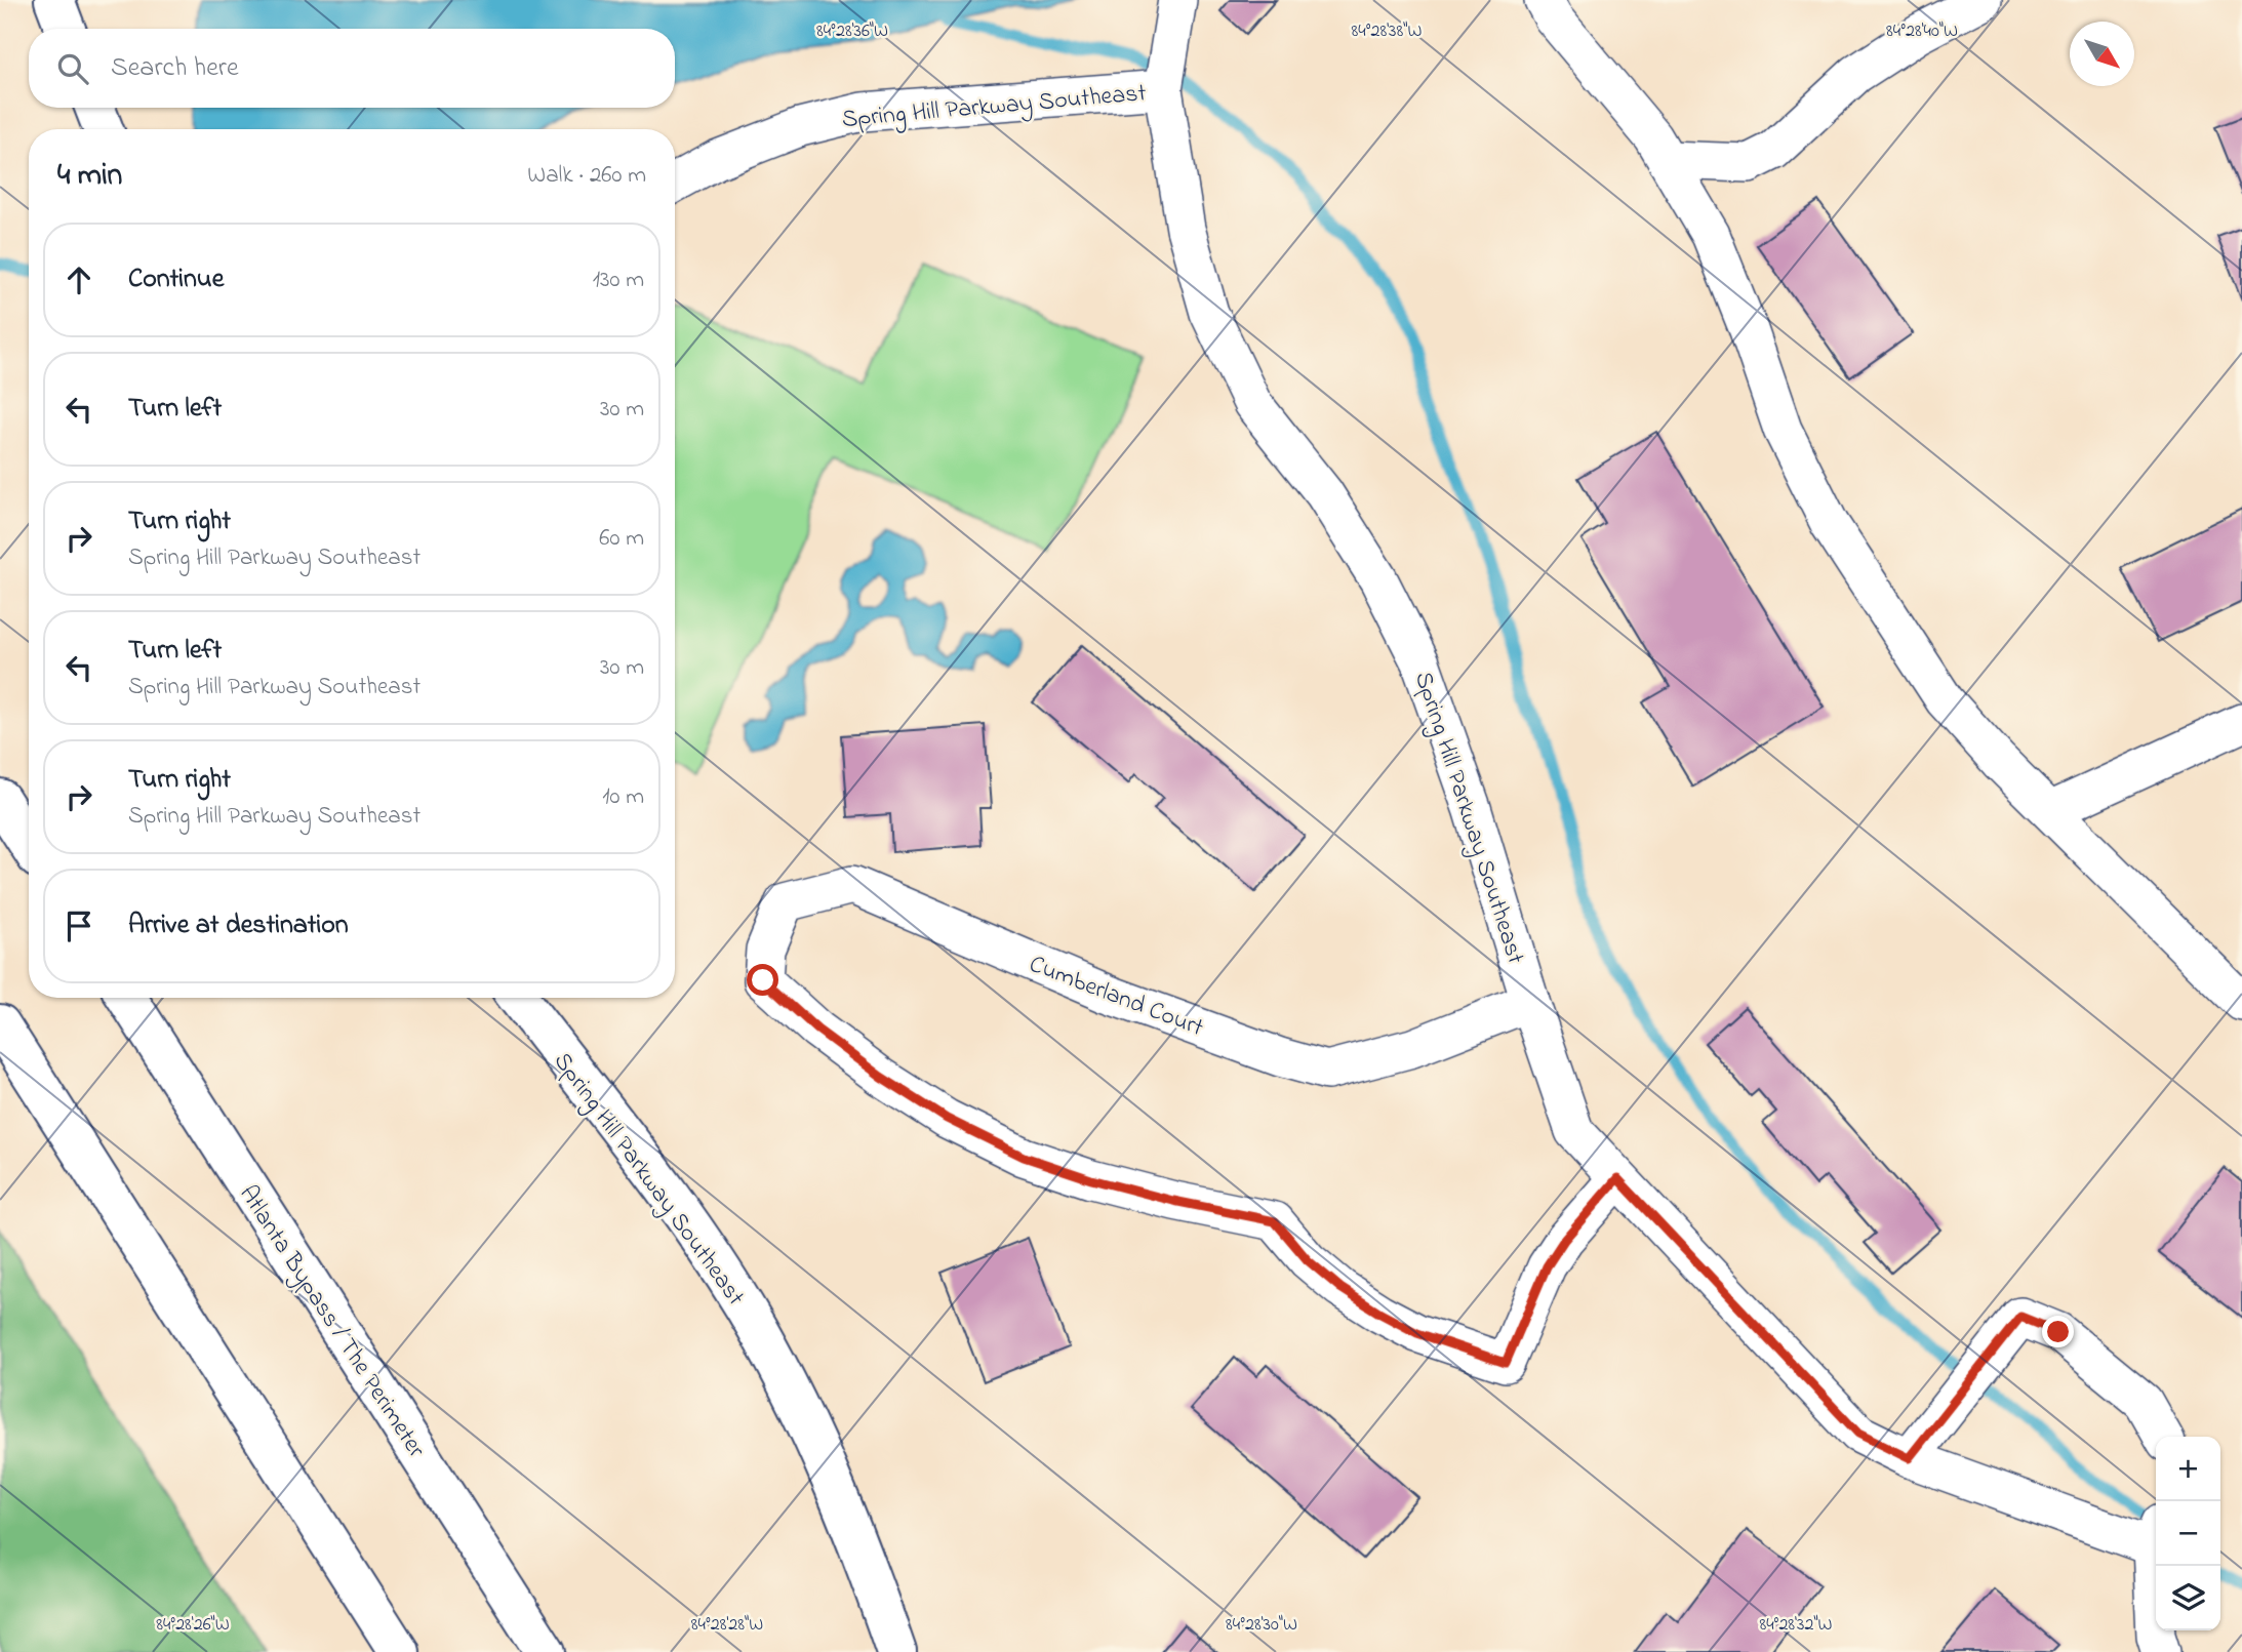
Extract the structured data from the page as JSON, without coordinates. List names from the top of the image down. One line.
{"streets":{"main road":["Spring Hill Parkway Southeast","Atlanta Bypass / The Perimeter"],"street":["Cumberland Court"]},"crossings":[["Spring Hill Parkway Southeast","Cumberland Court"]],"north":"bottom right","page":{"search":"Search here","heading":["4 min","Walk · 260 m"],"list":[["Continue","130 m"],["Turn left","30 m"],["Turn right","Spring Hill Parkway Southeast","60 m"],["Turn left","Spring Hill Parkway Southeast","30 m"],["Turn right","Spring Hill Parkway Southeast","10 m"],"Arrive at destination"],"map_buttons":["+","−"]},"coordinates":["84°28'40\"W","84°28'36\"W","84°28'38\"W","84°28'26\"W","84°28'28\"W","84°28'30\"W","84°28'32\"W"]}
